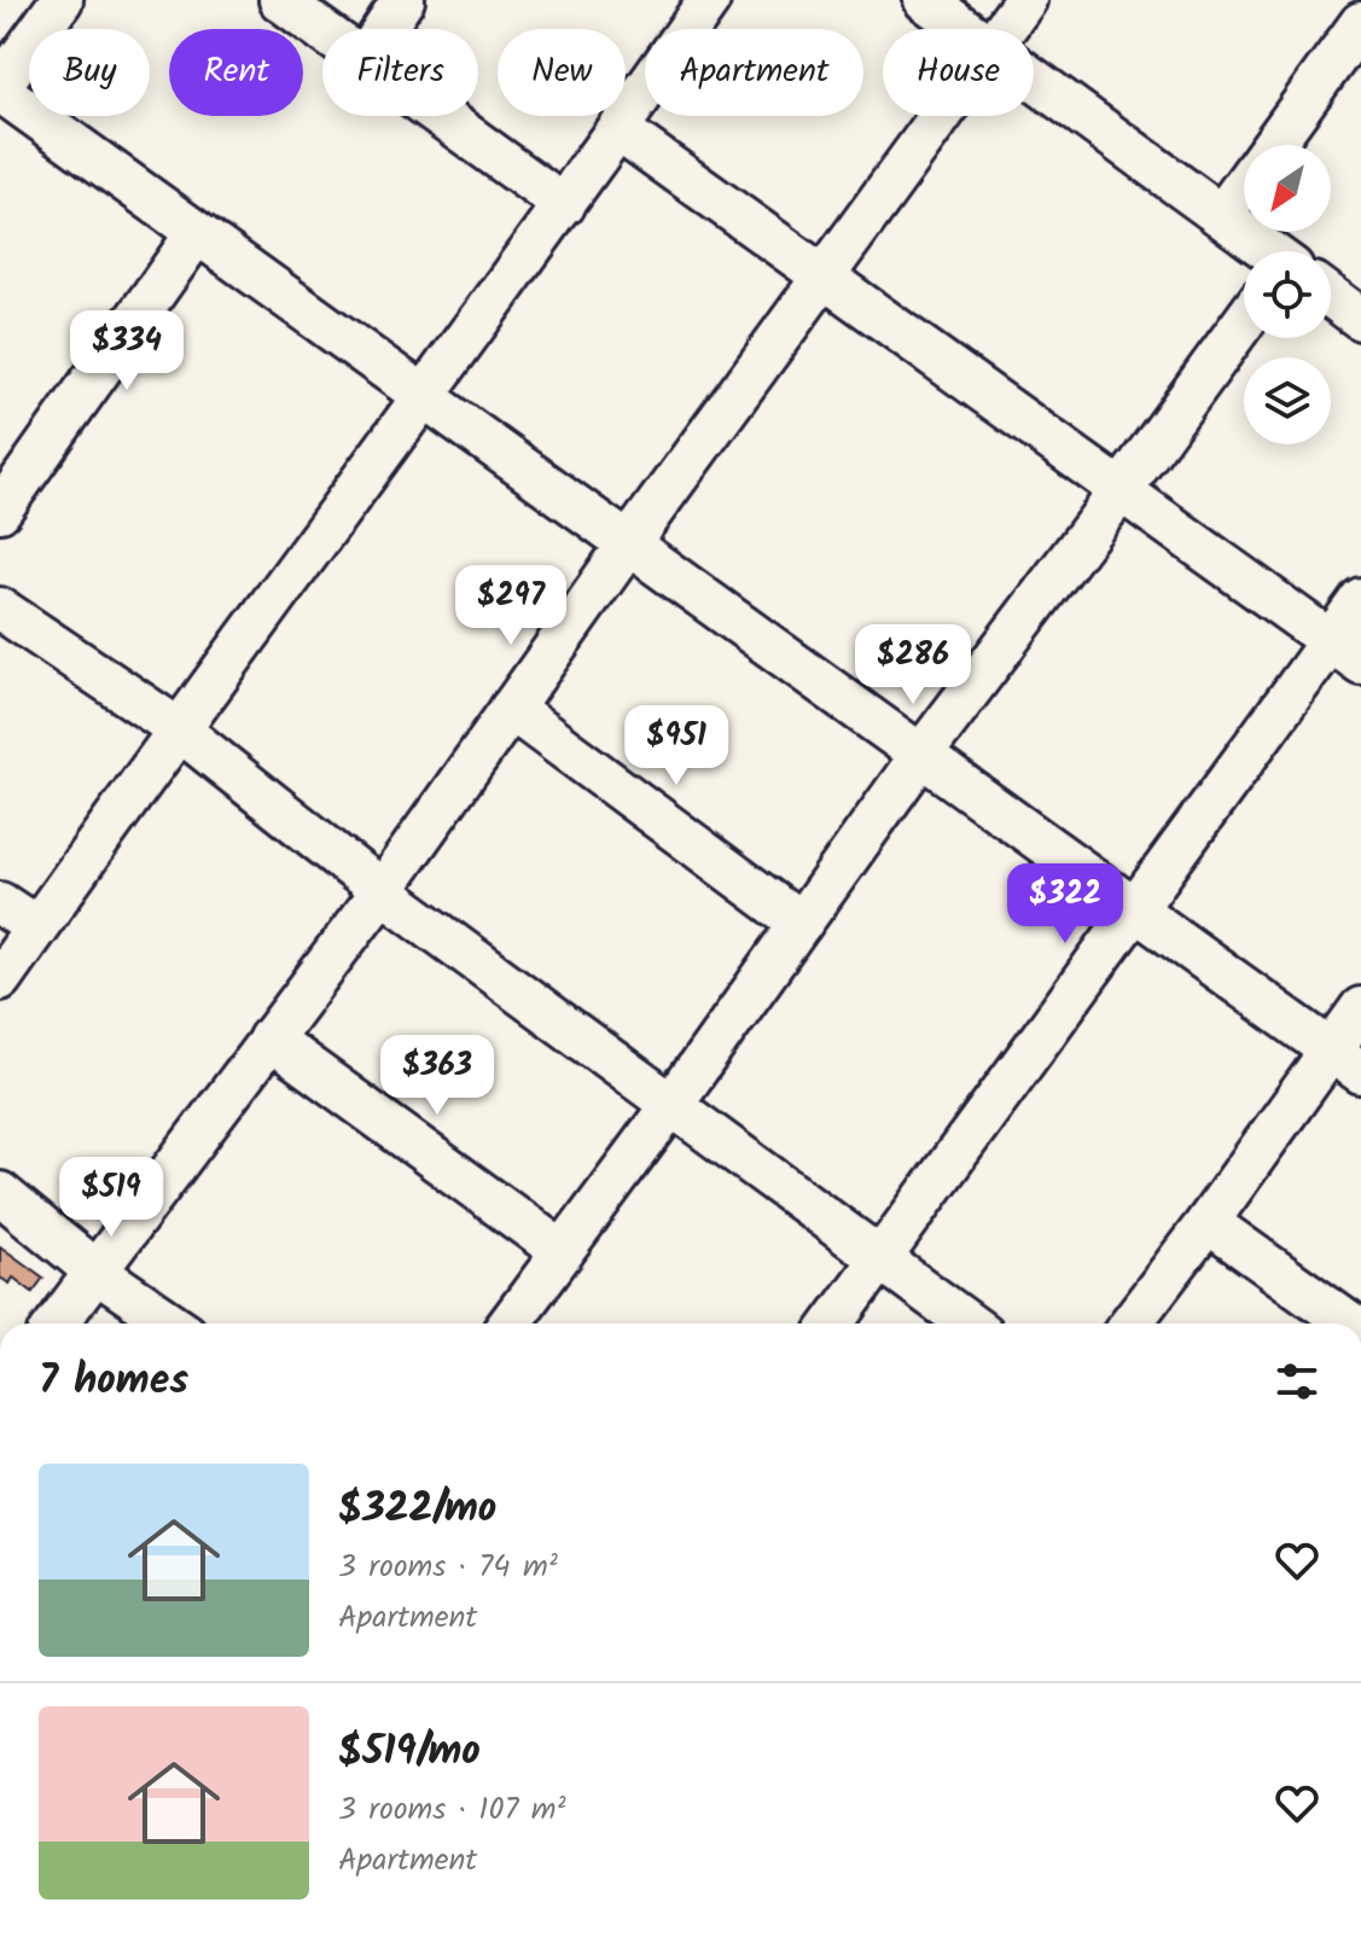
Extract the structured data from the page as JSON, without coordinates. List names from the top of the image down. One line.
{"north":"bottom left","page":{"chip":["Buy","Rent","Filters","New","Apartment","House"],"price":["$334","$297","$286","$951","$322","$363","$519"],"heading":"7 homes","list":[{"name":"$322/mo","note":"3 rooms · 74 m² · Apartment"},{"name":"$519/mo","note":"3 rooms · 107 m² · Apartment"}]}}
